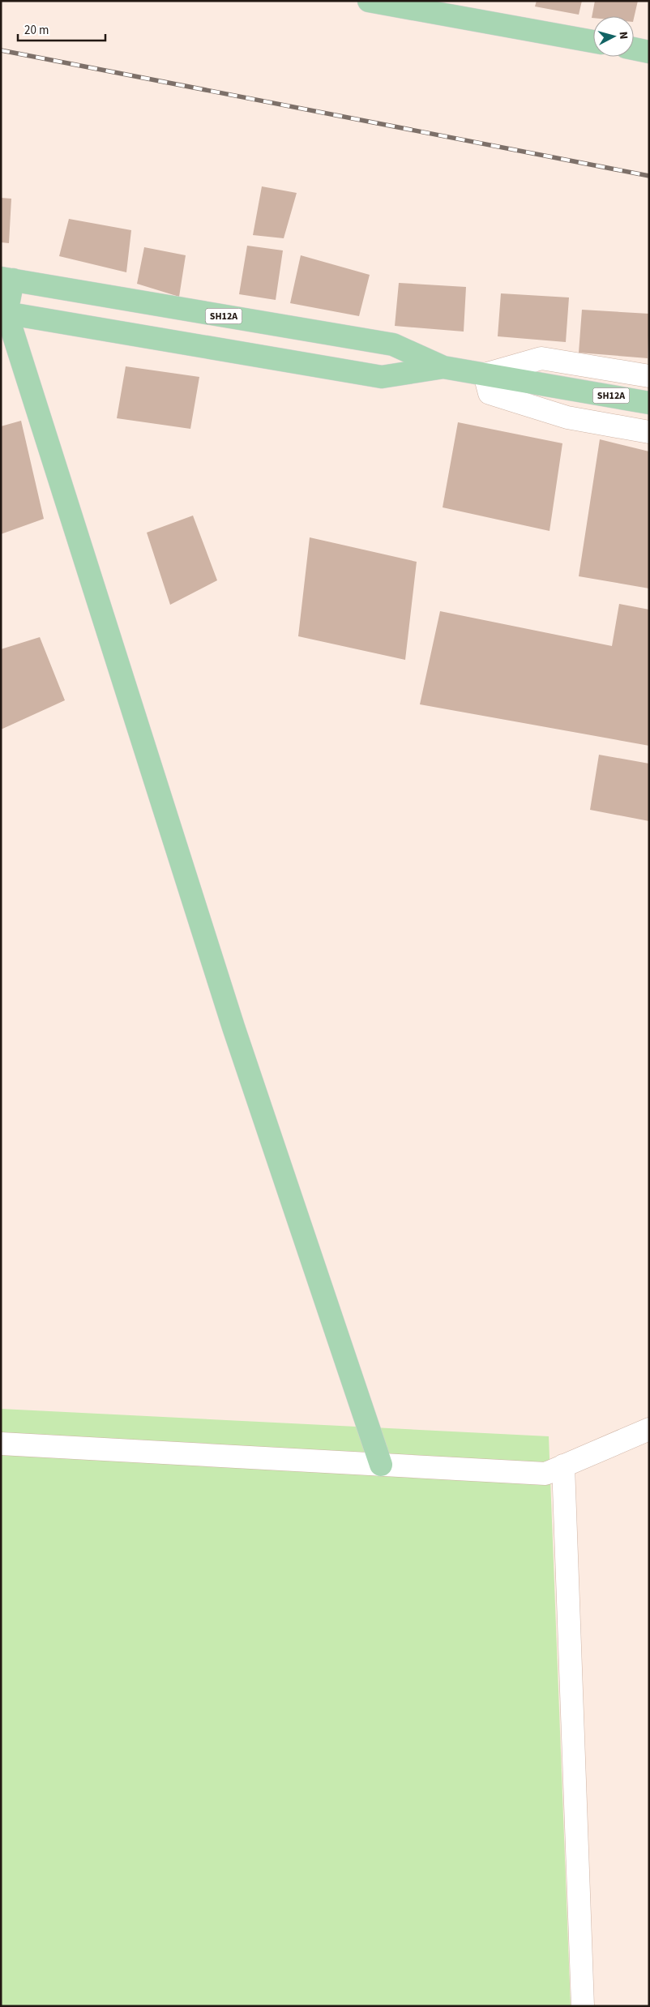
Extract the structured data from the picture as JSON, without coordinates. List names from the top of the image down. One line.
{"streets":{"main road":["SH12A"]},"scale_bar":"20 m","north":"right"}
